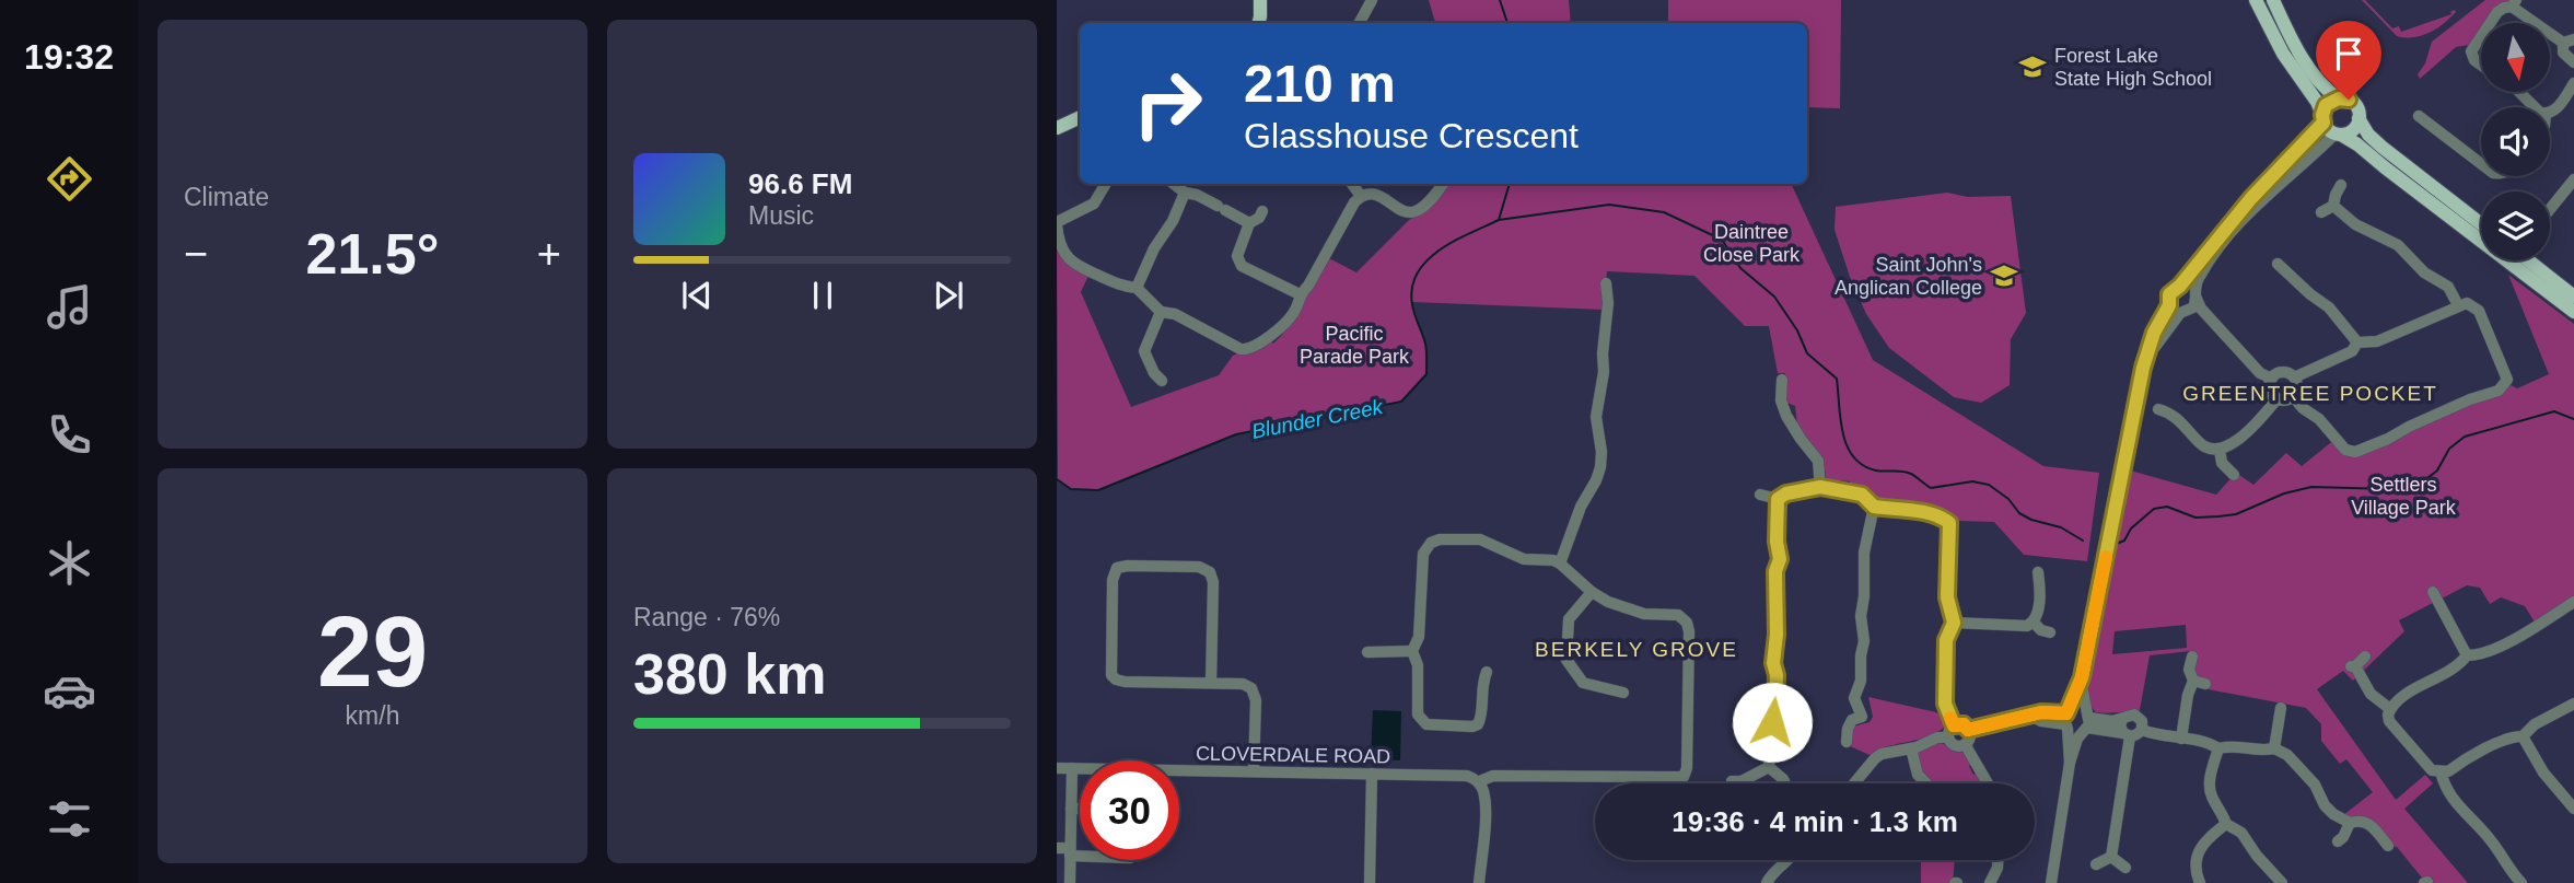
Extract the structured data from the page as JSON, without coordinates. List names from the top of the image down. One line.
{"streets":{"street":["CLOVERDALE ROAD"]},"districts":["GREENTREE POCKET","BERKELY GROVE"],"water":["Blunder Creek"],"parks":["Daintree Close Park","Pacific Parade Park","Settlers Village Park"],"places":{"school or university":["Forest Lake State High School","Saint John's Anglican College"]},"north":"bottom","page":{"tabs":"19:32","tile":["Climate",["29","km/h"],["Range · 76%","380 km"]],"turn":["210 m","Glasshouse Crescent"],"song":["96.6 FM","Music"],"heat":["−","21.5°","+"],"limit":"30","trip":"19:36 · 4 min · 1.3 km"}}
